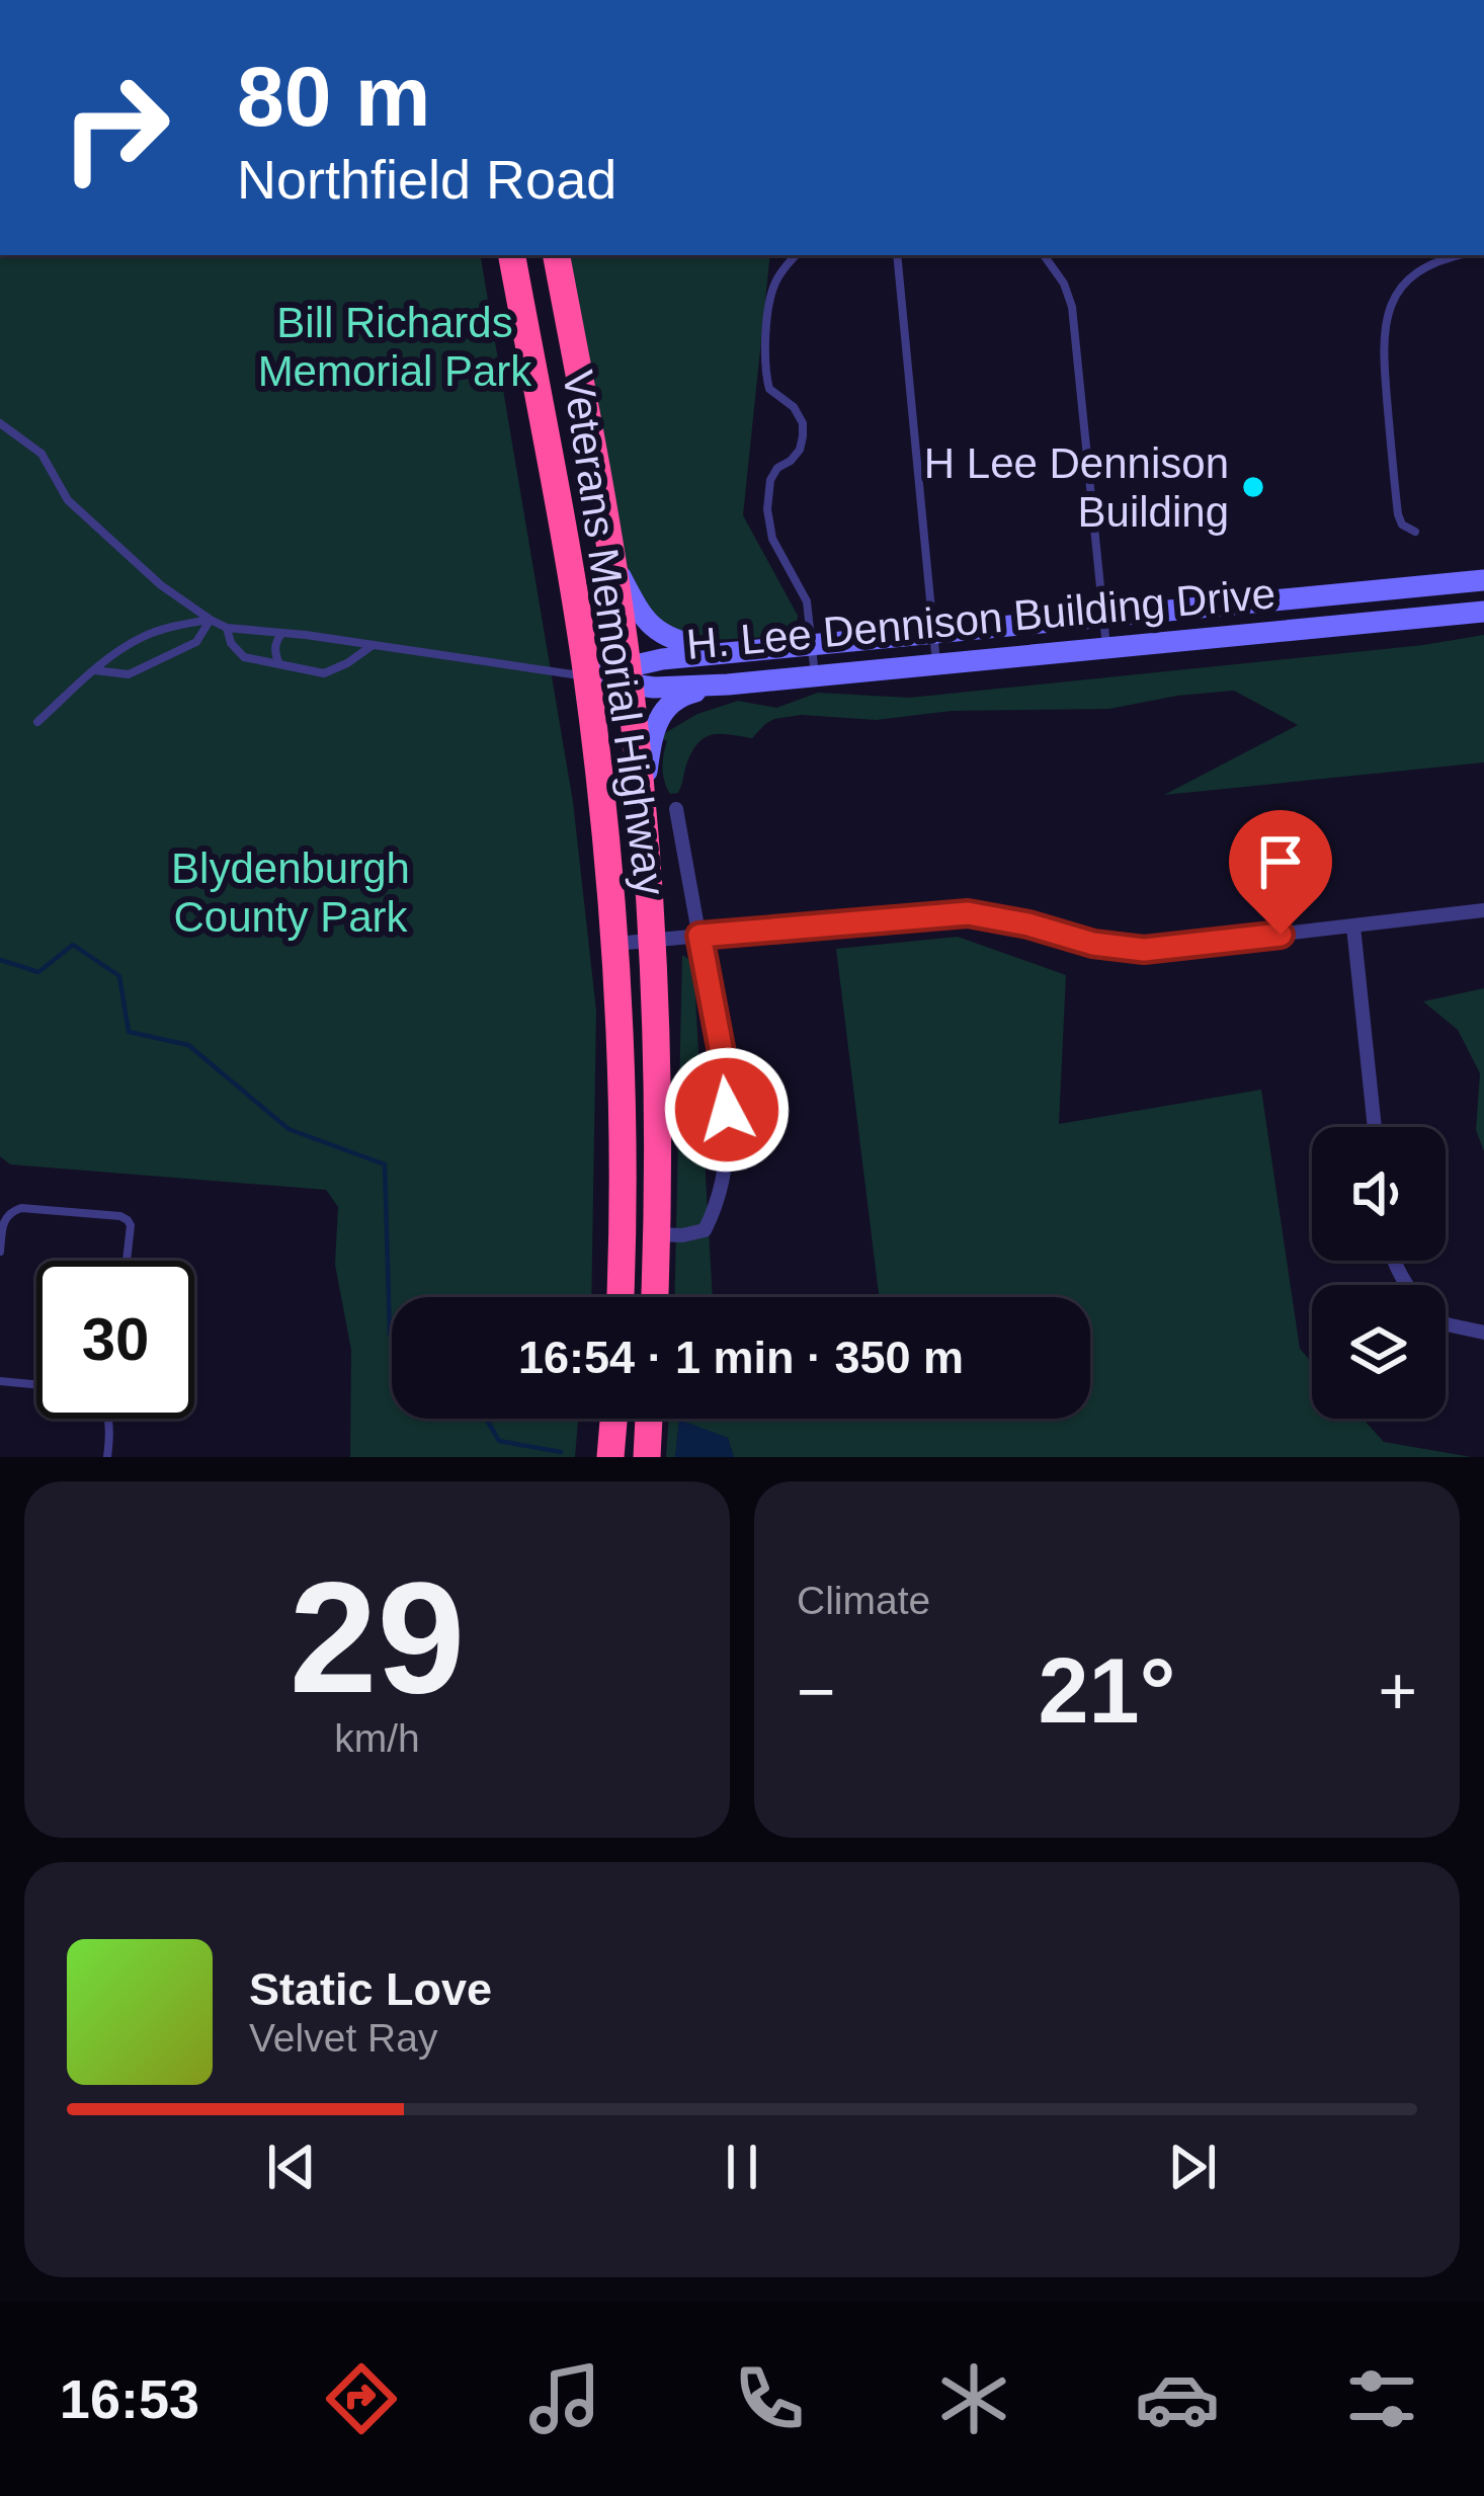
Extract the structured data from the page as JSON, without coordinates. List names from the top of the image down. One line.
{"streets":{"highway":["Veterans Memorial Highway"],"street":["H. Lee Dennison Building Drive"]},"crossings":[["H. Lee Dennison Building Drive","Veterans Memorial Highway"]],"parks":["Bill Richards Memorial Park","Blydenburgh County Park"],"places":["H Lee Dennison Building"],"page":{"turn":["80 m","Northfield Road"],"limit":"30","trip":"16:54 · 1 min · 350 m","tile":[["29","km/h"],"Climate"],"heat":["−","21°","+"],"song":["Static Love","Velvet Ray"],"tabs":"16:53"}}
